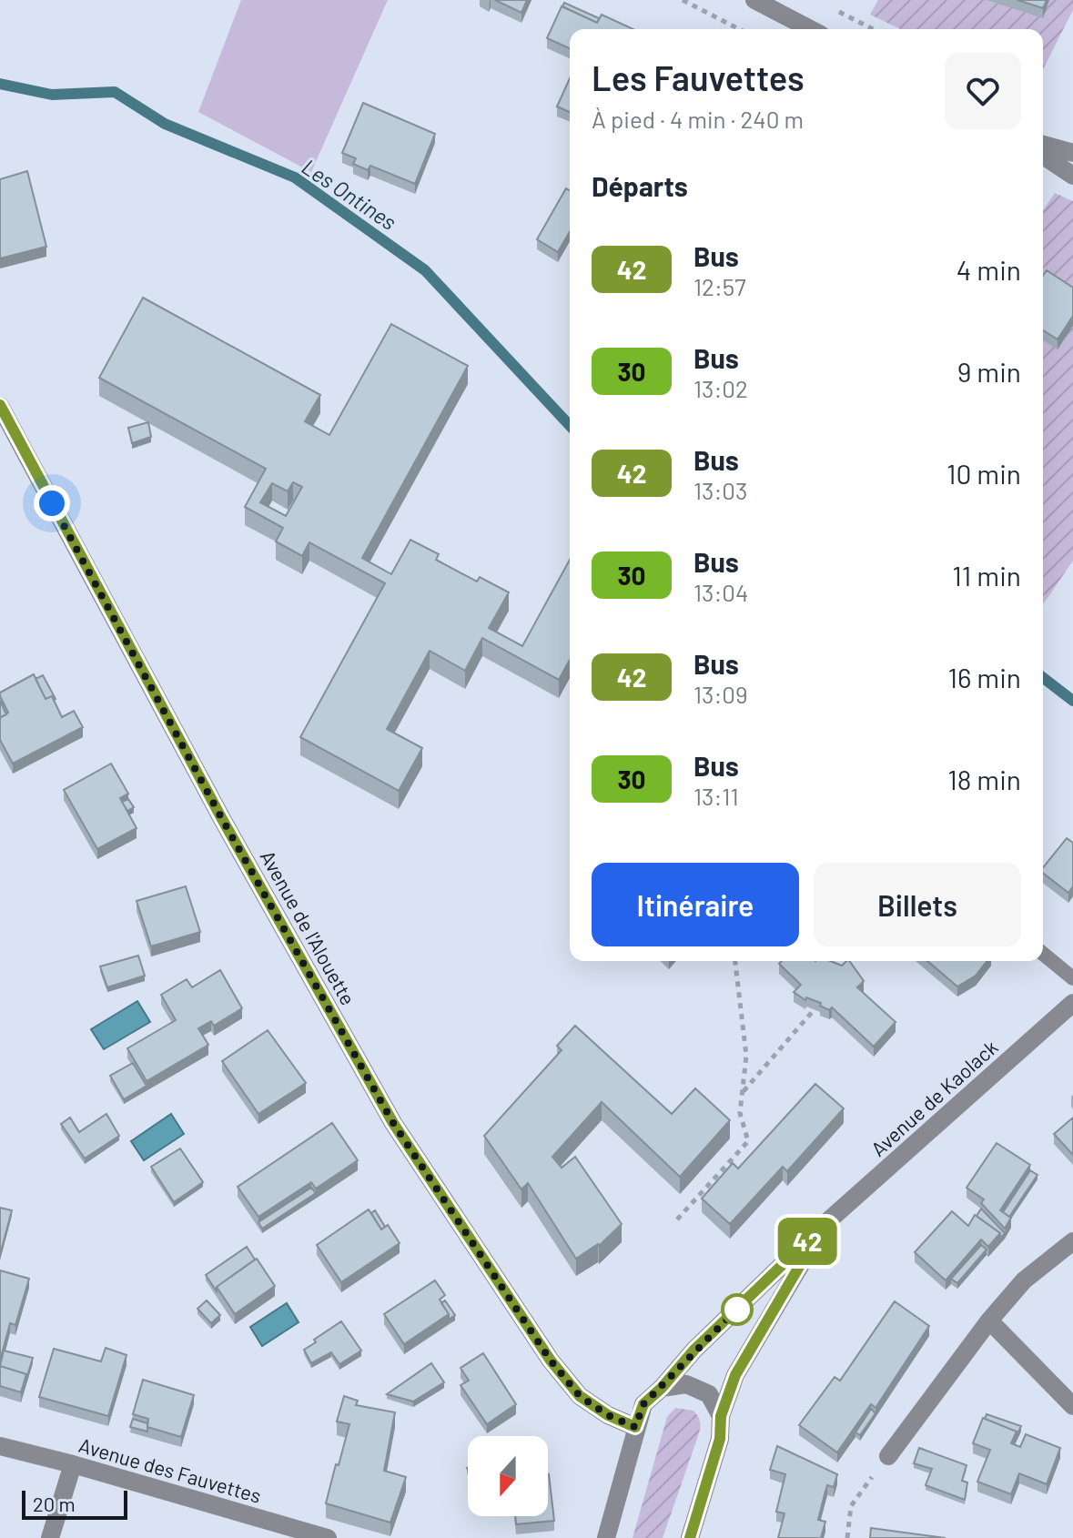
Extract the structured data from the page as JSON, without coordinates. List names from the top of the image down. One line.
{"streets":{"street":["Avenue de l'Alouette","Avenue de Kaolack","Avenue des Fauvettes"]},"water":["Les Ontines"],"lines":["bus line 42"],"scale_bar":"20 m","north":"bottom","page":{"on_map":"42","heading":[["Les Fauvettes","À pied · 4 min · 240 m"],"Départs"],"list":[{"mark":"42","name":"Bus","note":"12:57","value":"4 min"},{"mark":"30","name":"Bus","note":"13:02","value":"9 min"},{"mark":"42","name":"Bus","note":"13:03","value":"10 min"},{"mark":"30","name":"Bus","note":"13:04","value":"11 min"},{"mark":"42","name":"Bus","note":"13:09","value":"16 min"},{"mark":"30","name":"Bus","note":"13:11","value":"18 min"}],"buttons":["Itinéraire","Billets"],"scale":"20 m"}}
